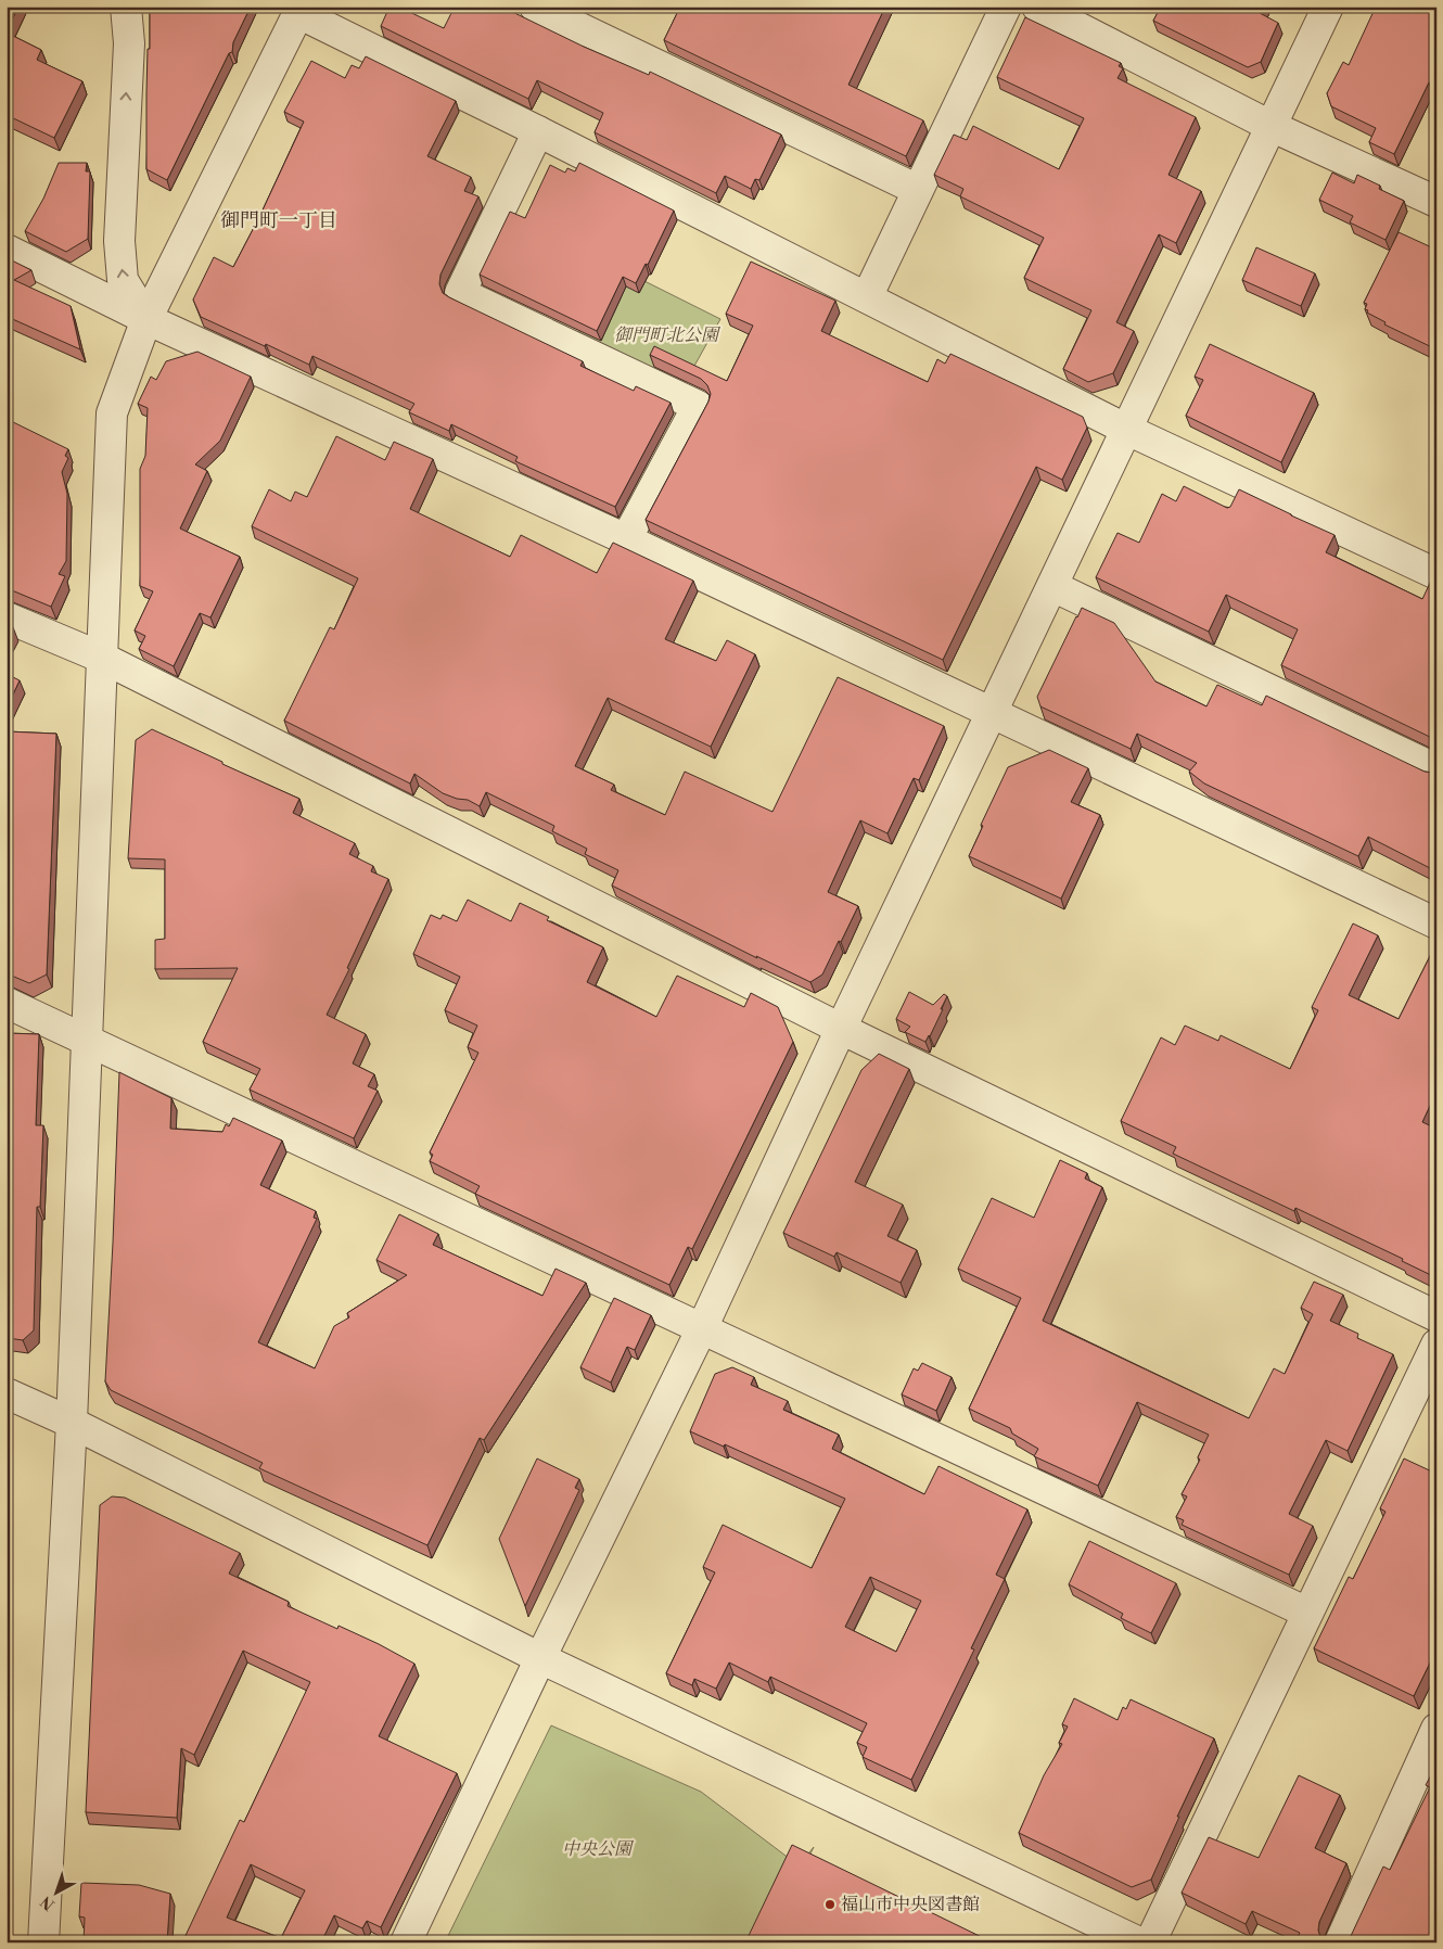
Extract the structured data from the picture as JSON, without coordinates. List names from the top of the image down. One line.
{"districts":["御門町一丁目"],"parks":["御門町北公園","中央公園"],"places":["福山市中央図書館"],"north":"bottom left"}
